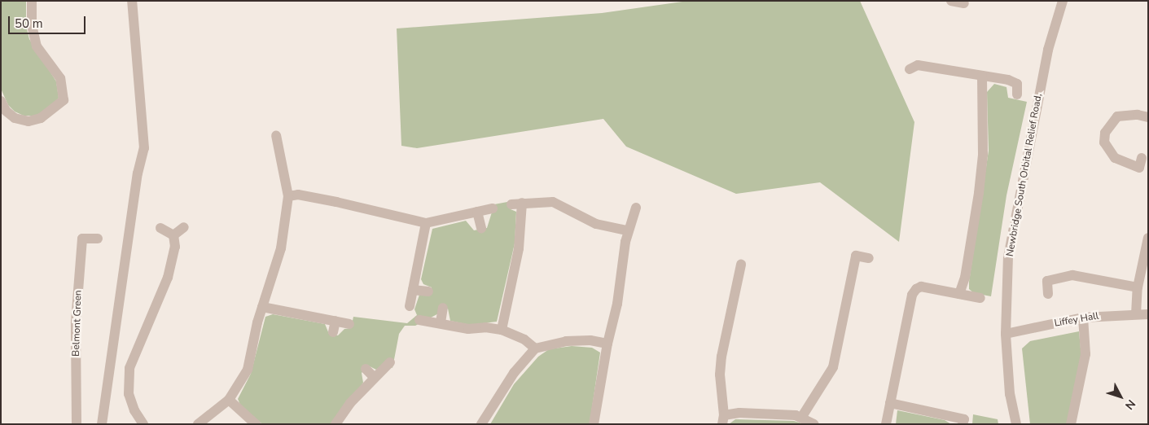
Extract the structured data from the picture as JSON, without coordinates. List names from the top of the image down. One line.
{"streets":{"street":["Newbridge South Orbital Relief Road,","Liffey Hall","Belmont Green"]},"crossings":[["Newbridge South Orbital Relief Road,","Liffey Hall"]],"scale_bar":"50 m","north":"bottom right"}
